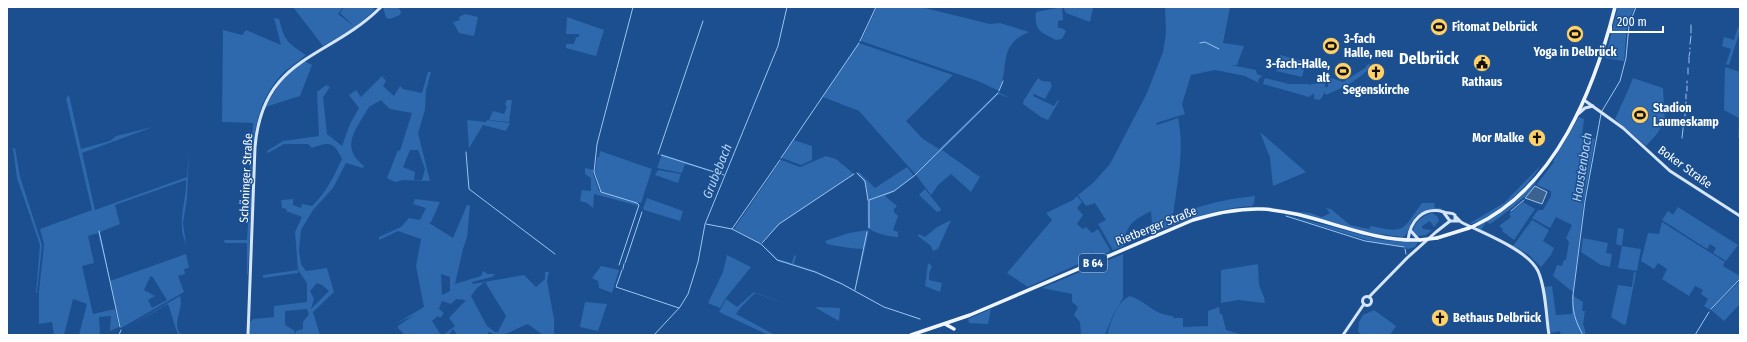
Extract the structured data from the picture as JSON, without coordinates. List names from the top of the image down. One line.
{"streets":{"main road":["Boker Straße","Schöninger Straße","Rietberger Straße","B 64"]},"crossings":[["Boker Straße","B 64"],["Rietberger Straße","B 64"]],"districts":["Delbrück"],"water":["Haustenbach","Grubebach"],"places":{"sports":["Fitomat Delbrück","Yoga in Delbrück","3-fach Halle, neu","3-fach-Halle, alt","Stadion Laumeskamp"],"public building":["Rathaus"],"church":["Segenskirche","Mor Malke","Bethaus Delbrück"]},"scale_bar":"200 m"}
